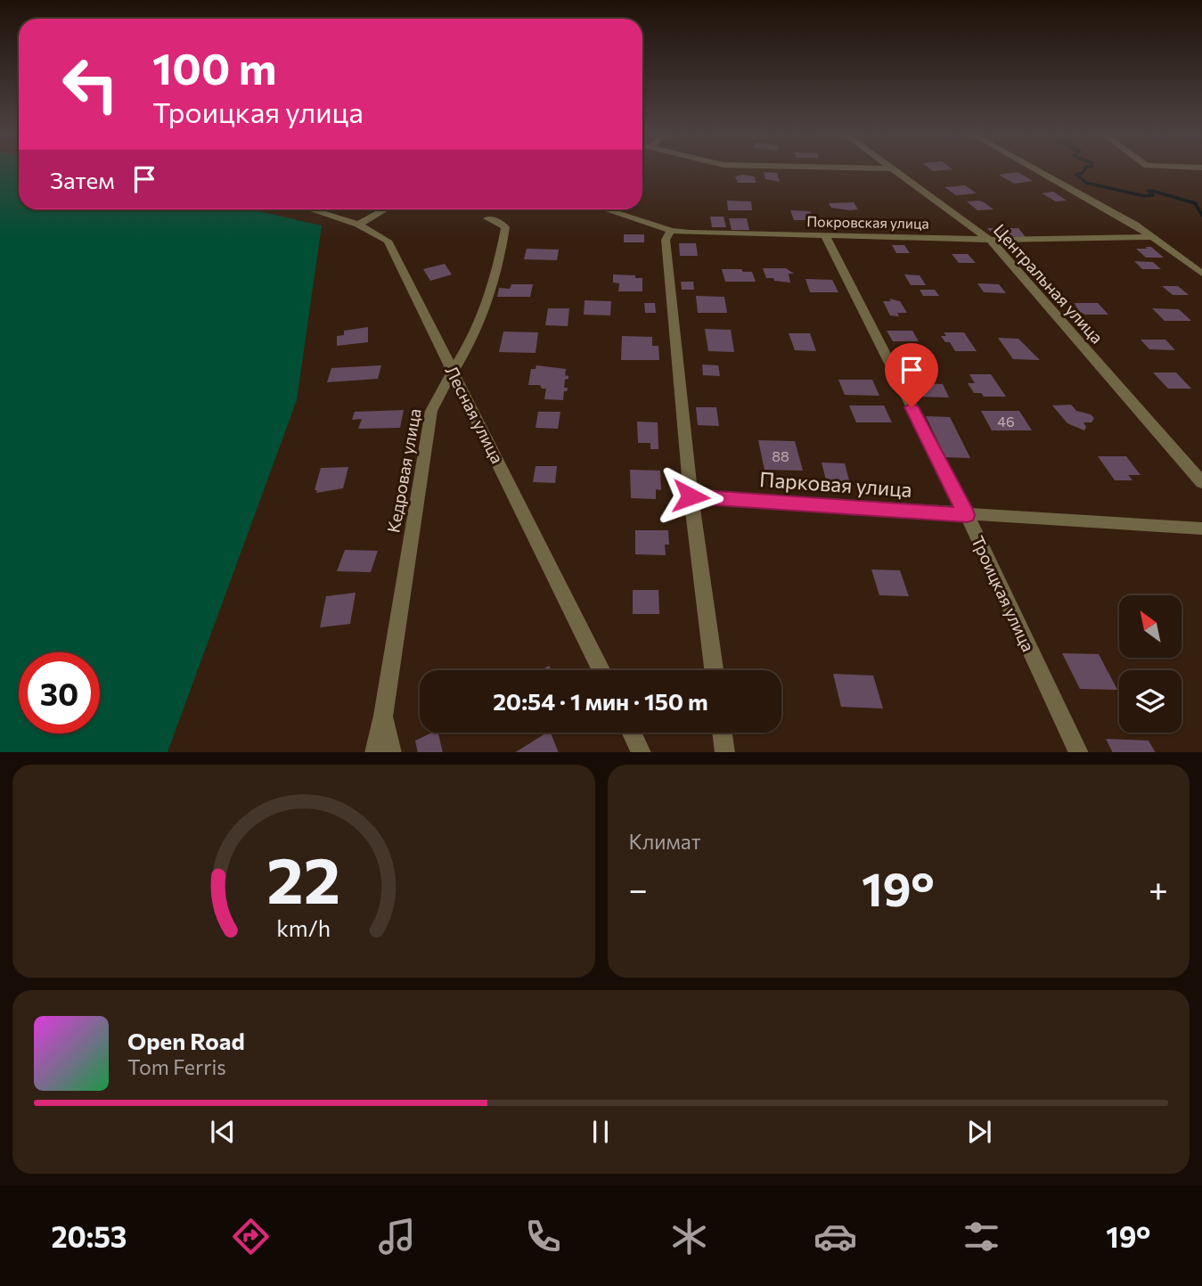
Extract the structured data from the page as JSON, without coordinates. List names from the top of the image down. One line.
{"streets":{"street":["Покровская улица","Центральная улица","Лесная улица","Кедровая улица","Парковая улица","Троицкая улица"]},"crossings":[["Покровская улица","Центральная улица"],["Покровская улица","Троицкая улица"],["Лесная улица","Кедровая улица"],["Парковая улица","Троицкая улица"]],"house_numbers":["46","88"],"north":"top left","page":{"turn":["100 m","Троицкая улица"],"then":"Затем","limit":"30","trip":"20:54 · 1 мин · 150 m","tile":"Климат","heat":["−","19°","+"],"song":["Open Road","Tom Ferris"],"tabs":["20:53","19°"],"gauge":["22","km/h"]}}
